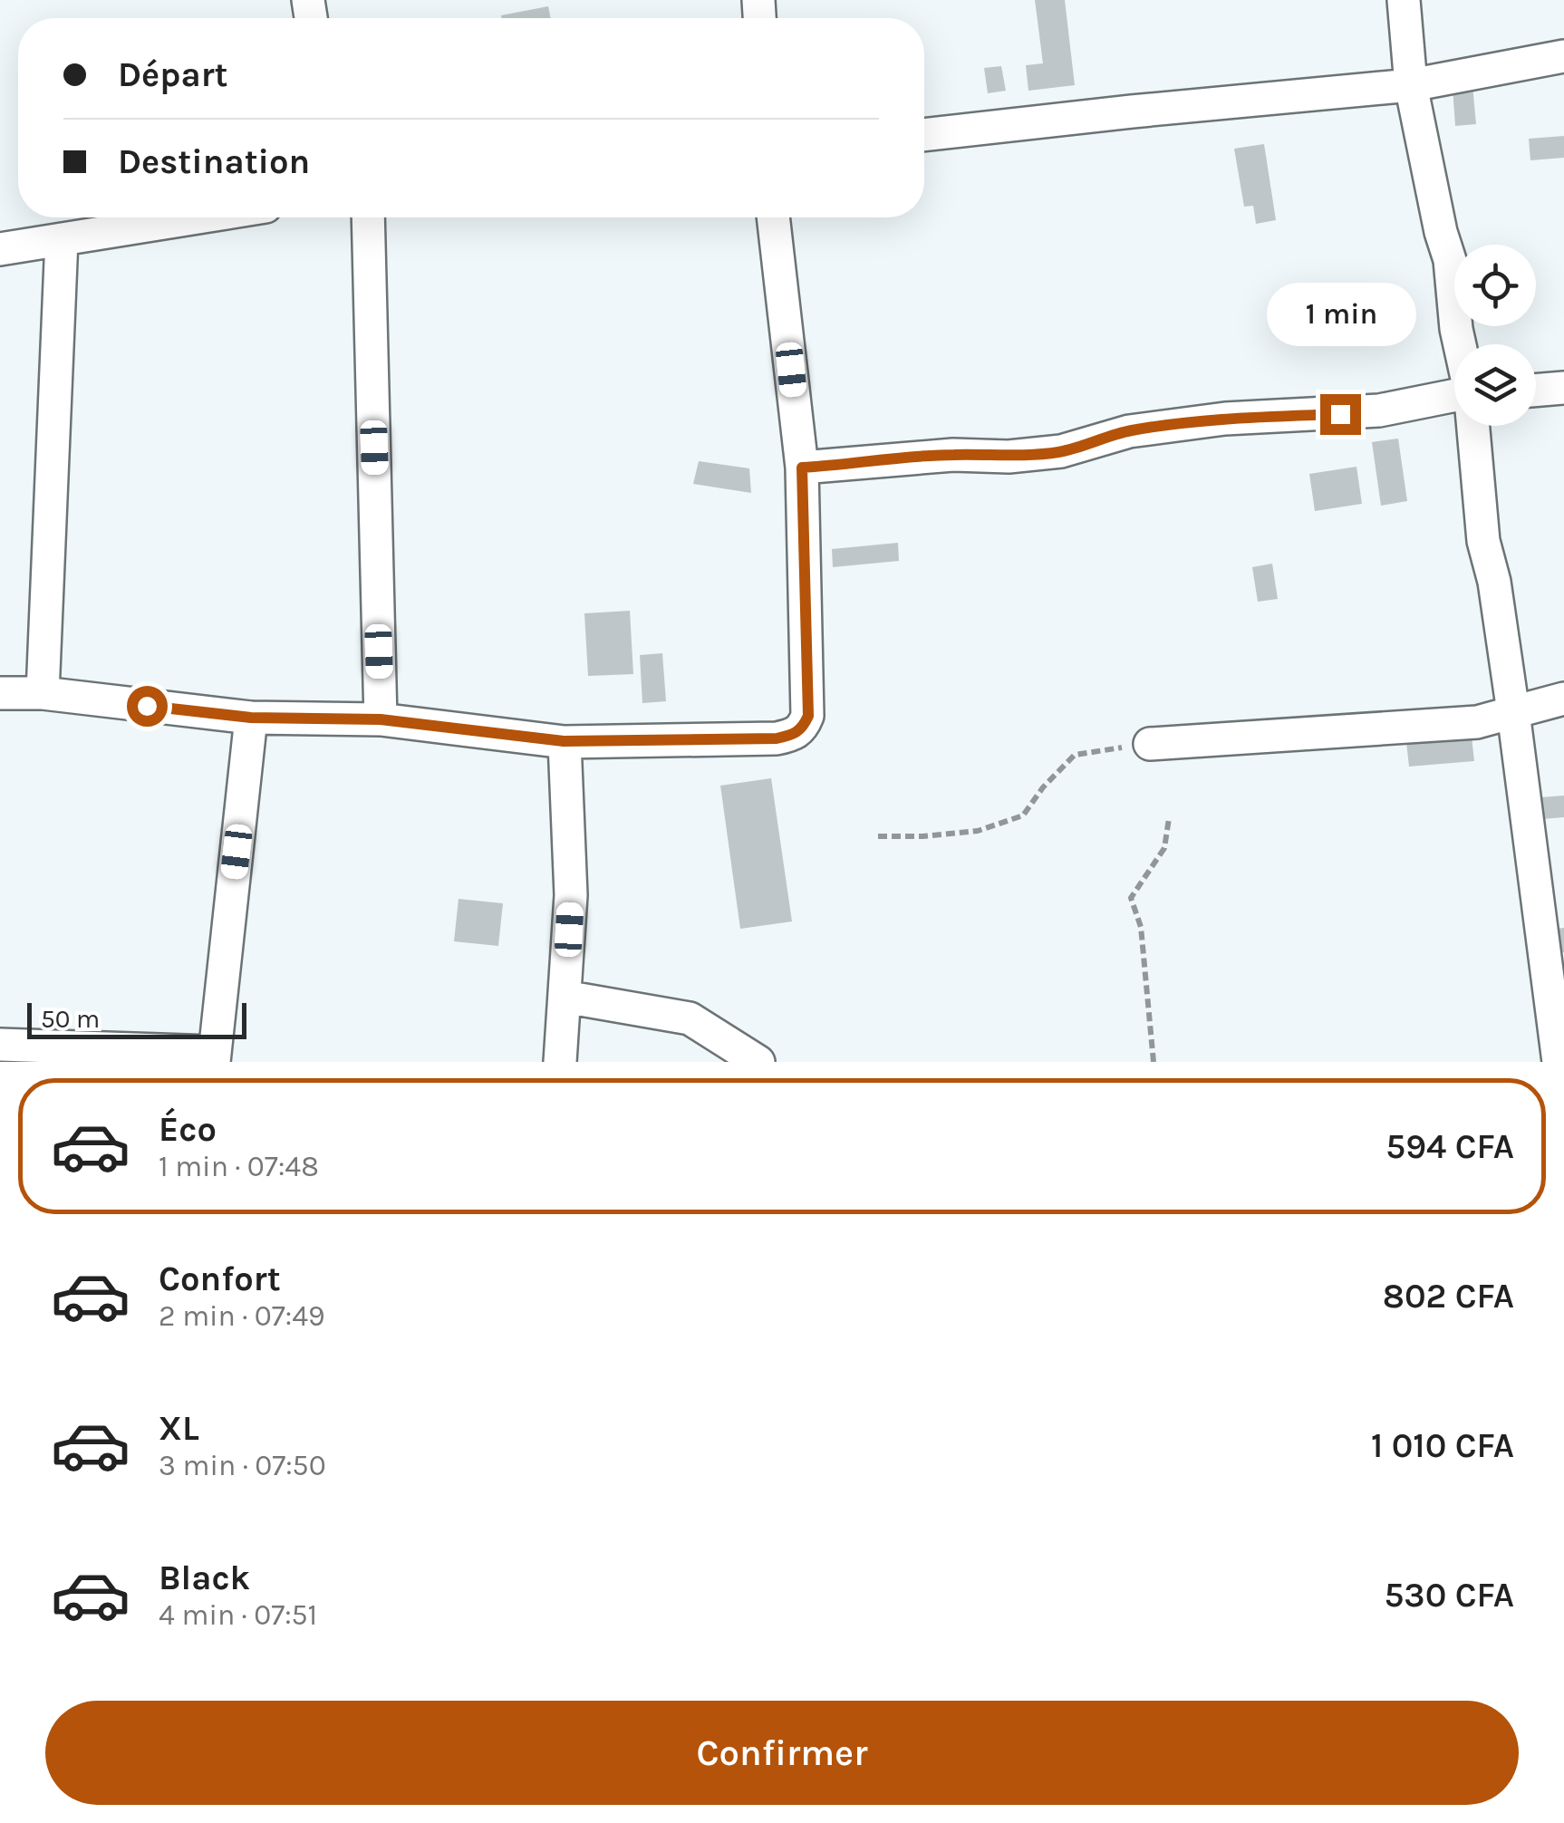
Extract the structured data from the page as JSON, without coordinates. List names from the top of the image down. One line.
{"scale_bar":"50 m","page":{"banner":["Départ","Destination"],"bubble":"1 min","scale":"50 m","list":[{"name":"Éco","note":"1 min · 07:48","value":"594 CFA"},{"name":"Confort","note":"2 min · 07:49","value":"802 CFA"},{"name":"XL","note":"3 min · 07:50","value":"1 010 CFA"},{"name":"Black","note":"4 min · 07:51","value":"530 CFA"}],"buttons":"Confirmer"}}
